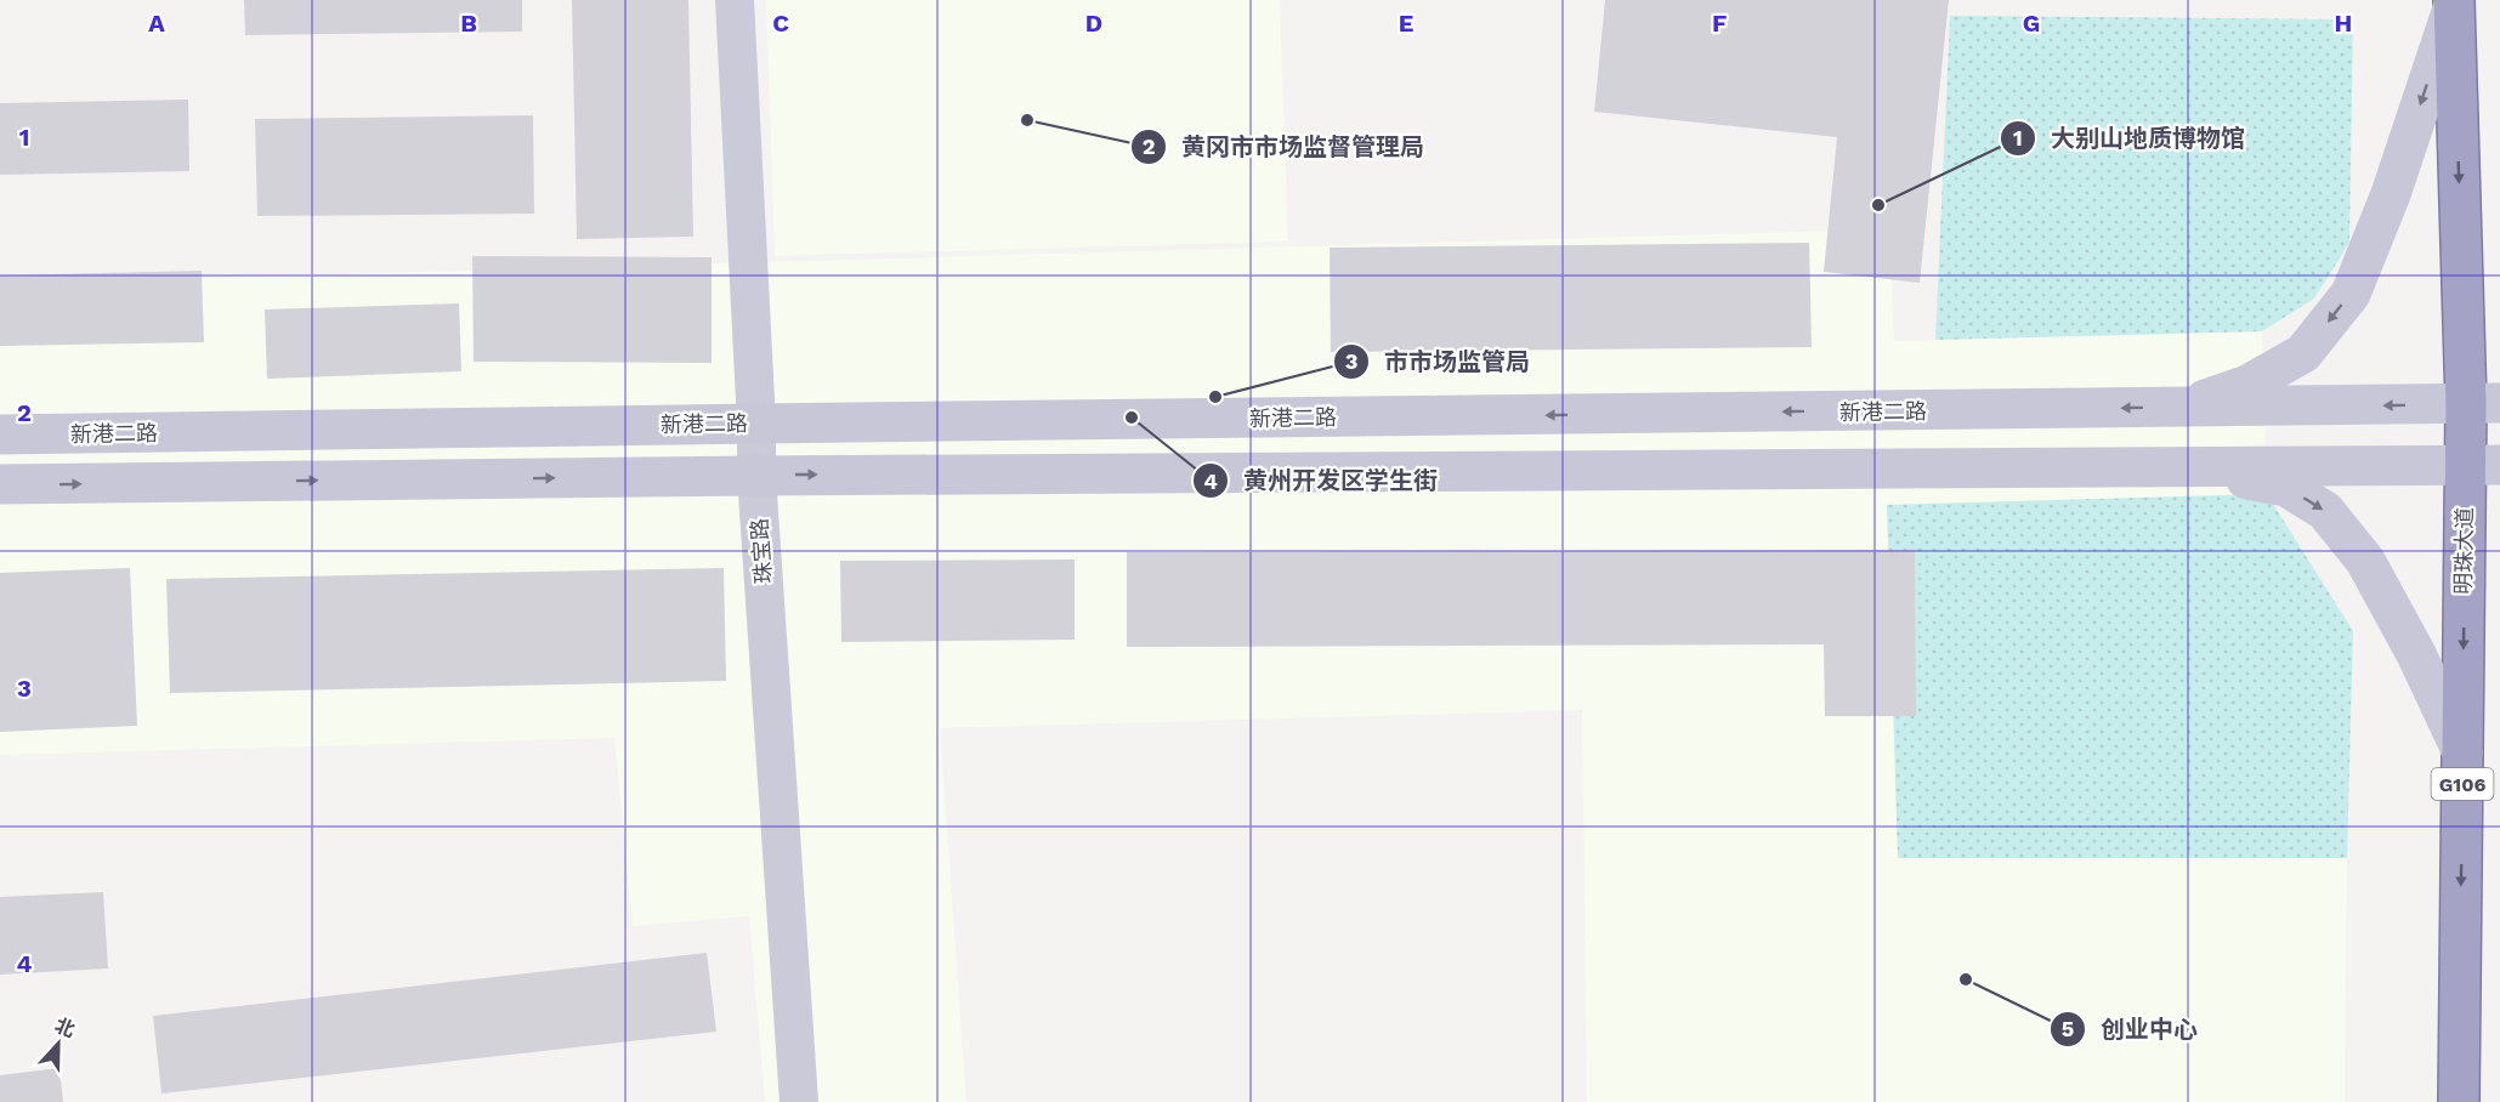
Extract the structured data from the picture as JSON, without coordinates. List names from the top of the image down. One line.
{"streets":{"highway":["明珠大道","G106"],"main road":["新港二路"],"street":["珠宝路"]},"crossings":[["新港二路","珠宝路"],["新港二路","明珠大道"]],"one_way":["明珠大道"],"places":["黄冈市市场监督管理局","大别山地质博物馆","市市场监管局","黄州开发区学生街","创业中心"],"north":"top","grid":{"columns":["A","B","C","D","E","F","G","H"],"rows":["1","2","3","4"]}}
